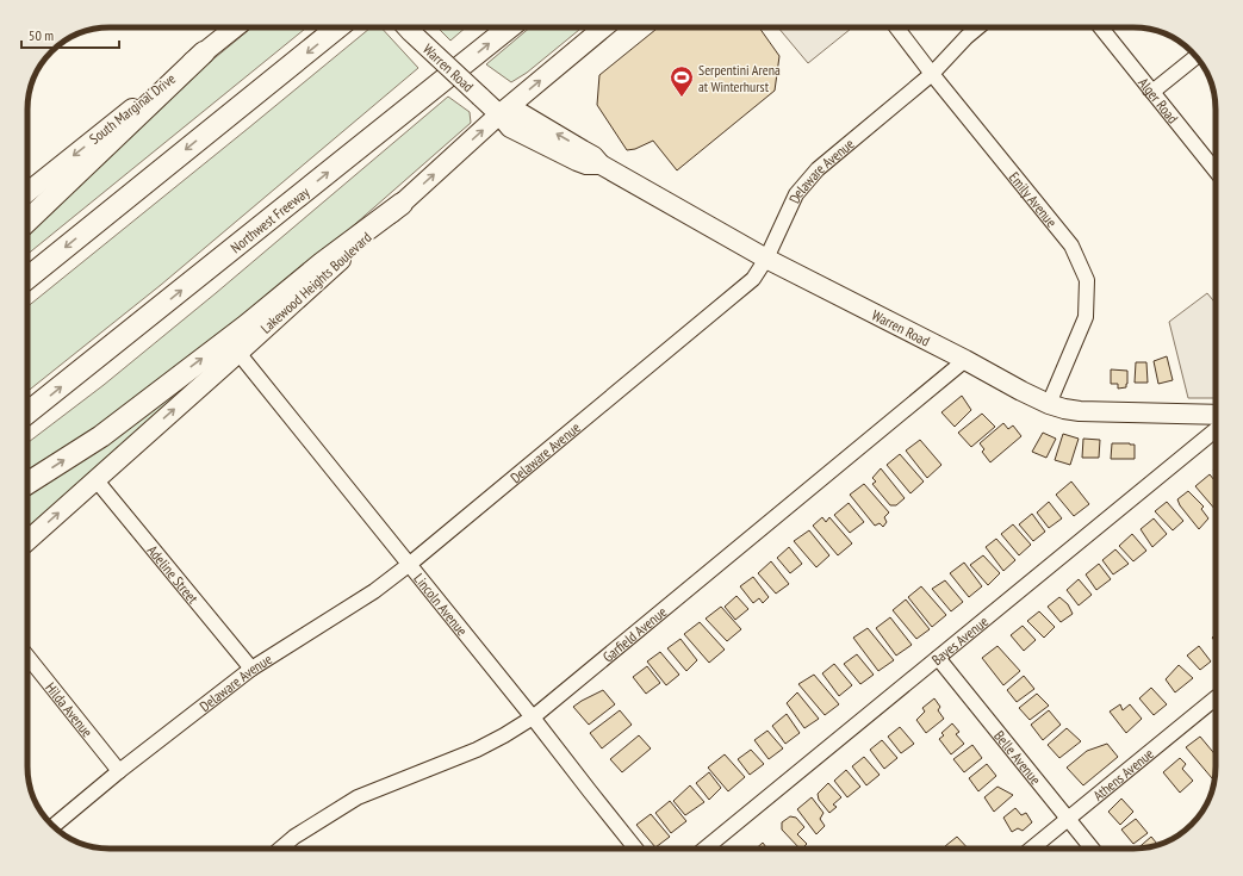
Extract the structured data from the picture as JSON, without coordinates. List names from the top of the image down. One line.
{"streets":{"highway":["Northwest Freeway"],"main road":["Warren Road","South Marginal Drive","Lakewood Heights Boulevard"],"street":["Alger Road","Delaware Avenue","Emily Avenue","Adeline Street","Lincoln Avenue","Garfield Avenue","Bayes Avenue","Hilda Avenue","Belle Avenue","Athens Avenue"]},"crossings":[["Warren Road","Delaware Avenue"],["Warren Road","Emily Avenue"],["Warren Road","Lakewood Heights Boulevard"],["Warren Road","Garfield Avenue"],["Delaware Avenue","Emily Avenue"],["Delaware Avenue","Adeline Street"],["Delaware Avenue","Lincoln Avenue"],["Delaware Avenue","Hilda Avenue"],["Lakewood Heights Boulevard","Adeline Street"],["Lakewood Heights Boulevard","Lincoln Avenue"],["Lincoln Avenue","Garfield Avenue"],["Bayes Avenue","Belle Avenue"],["Belle Avenue","Athens Avenue"]],"one_way":["South Marginal Drive","Lakewood Heights Boulevard"],"places":{"sports":["Serpentini Arena at Winterhurst"]},"scale_bar":"50 m"}
